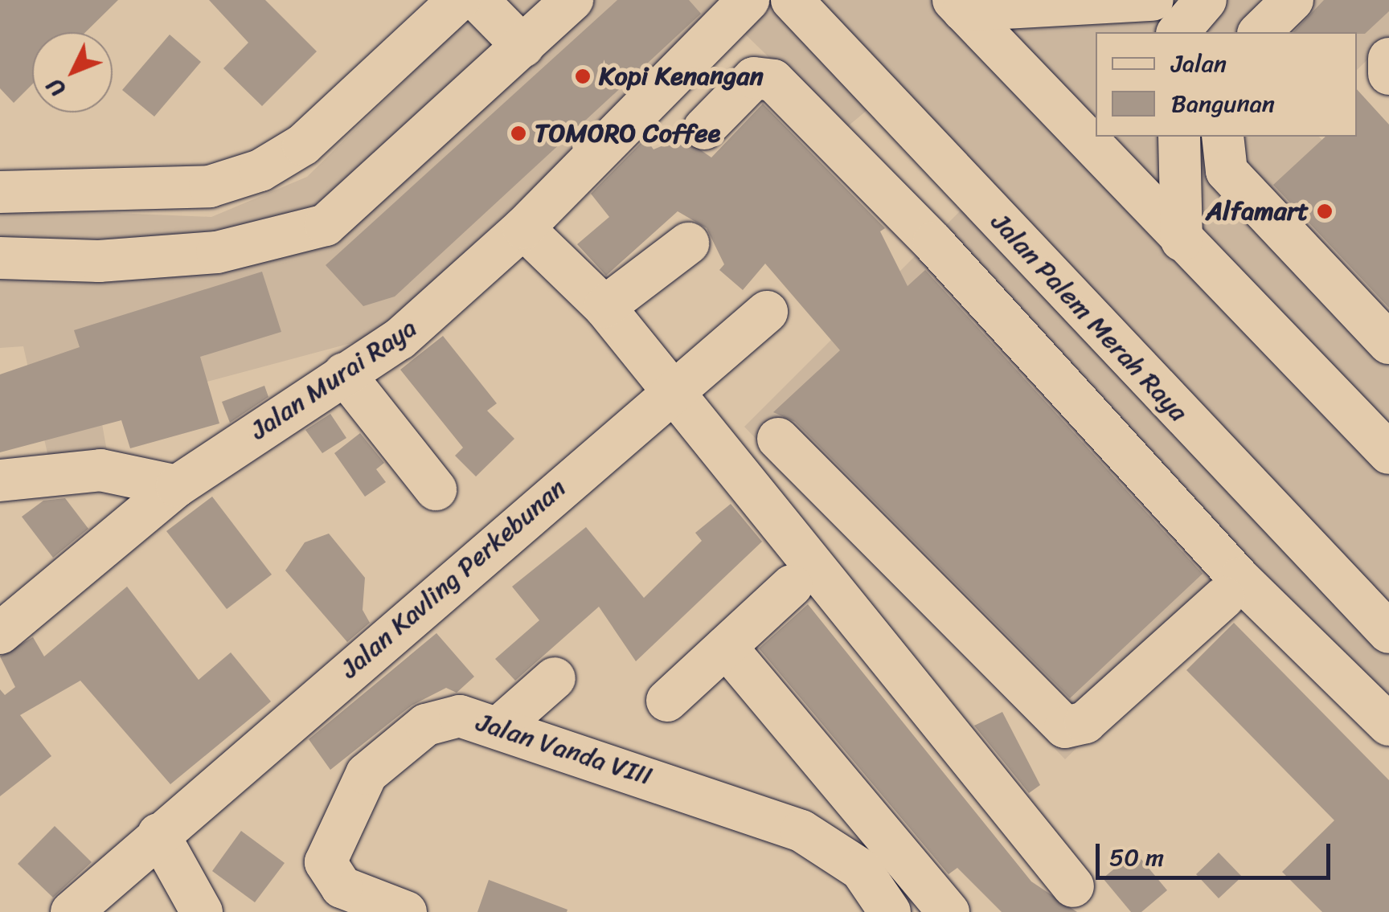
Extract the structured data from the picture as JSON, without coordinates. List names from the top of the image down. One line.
{"streets":{"street":["Jalan Palem Merah Raya","Jalan Murai Raya","Jalan Kavling Perkebunan","Jalan Vanda VIII"]},"places":["Kopi Kenangan","TOMORO Coffee","Alfamart"],"legend":["Jalan","Bangunan"],"scale_bar":"50 m","north":"bottom left"}
